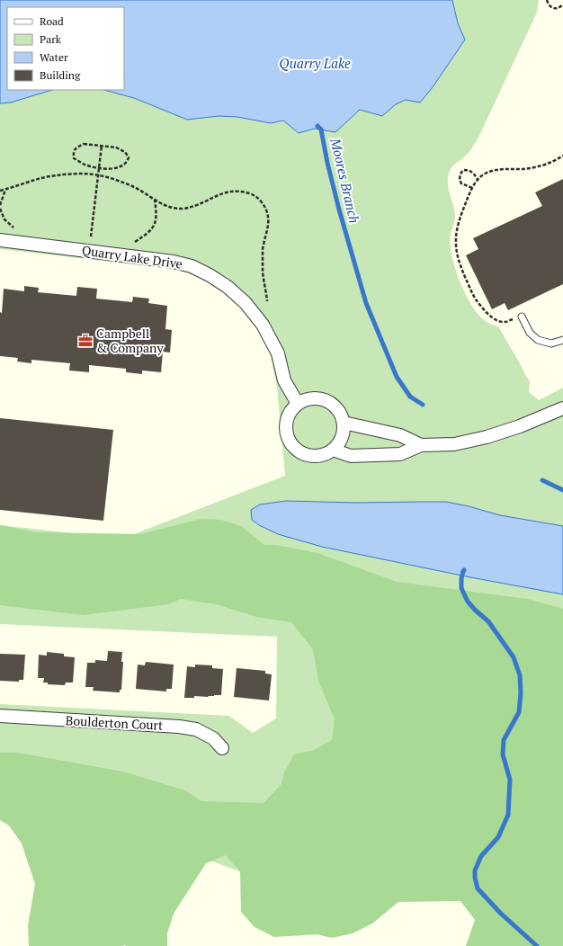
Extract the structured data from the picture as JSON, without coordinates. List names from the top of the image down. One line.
{"streets":{"street":["Quarry Lake Drive","Boulderton Court"]},"water":["Quarry Lake","Moores Branch"],"places":{"office":["Campbell & Company"]},"legend":["Road","Park","Water","Building"]}
